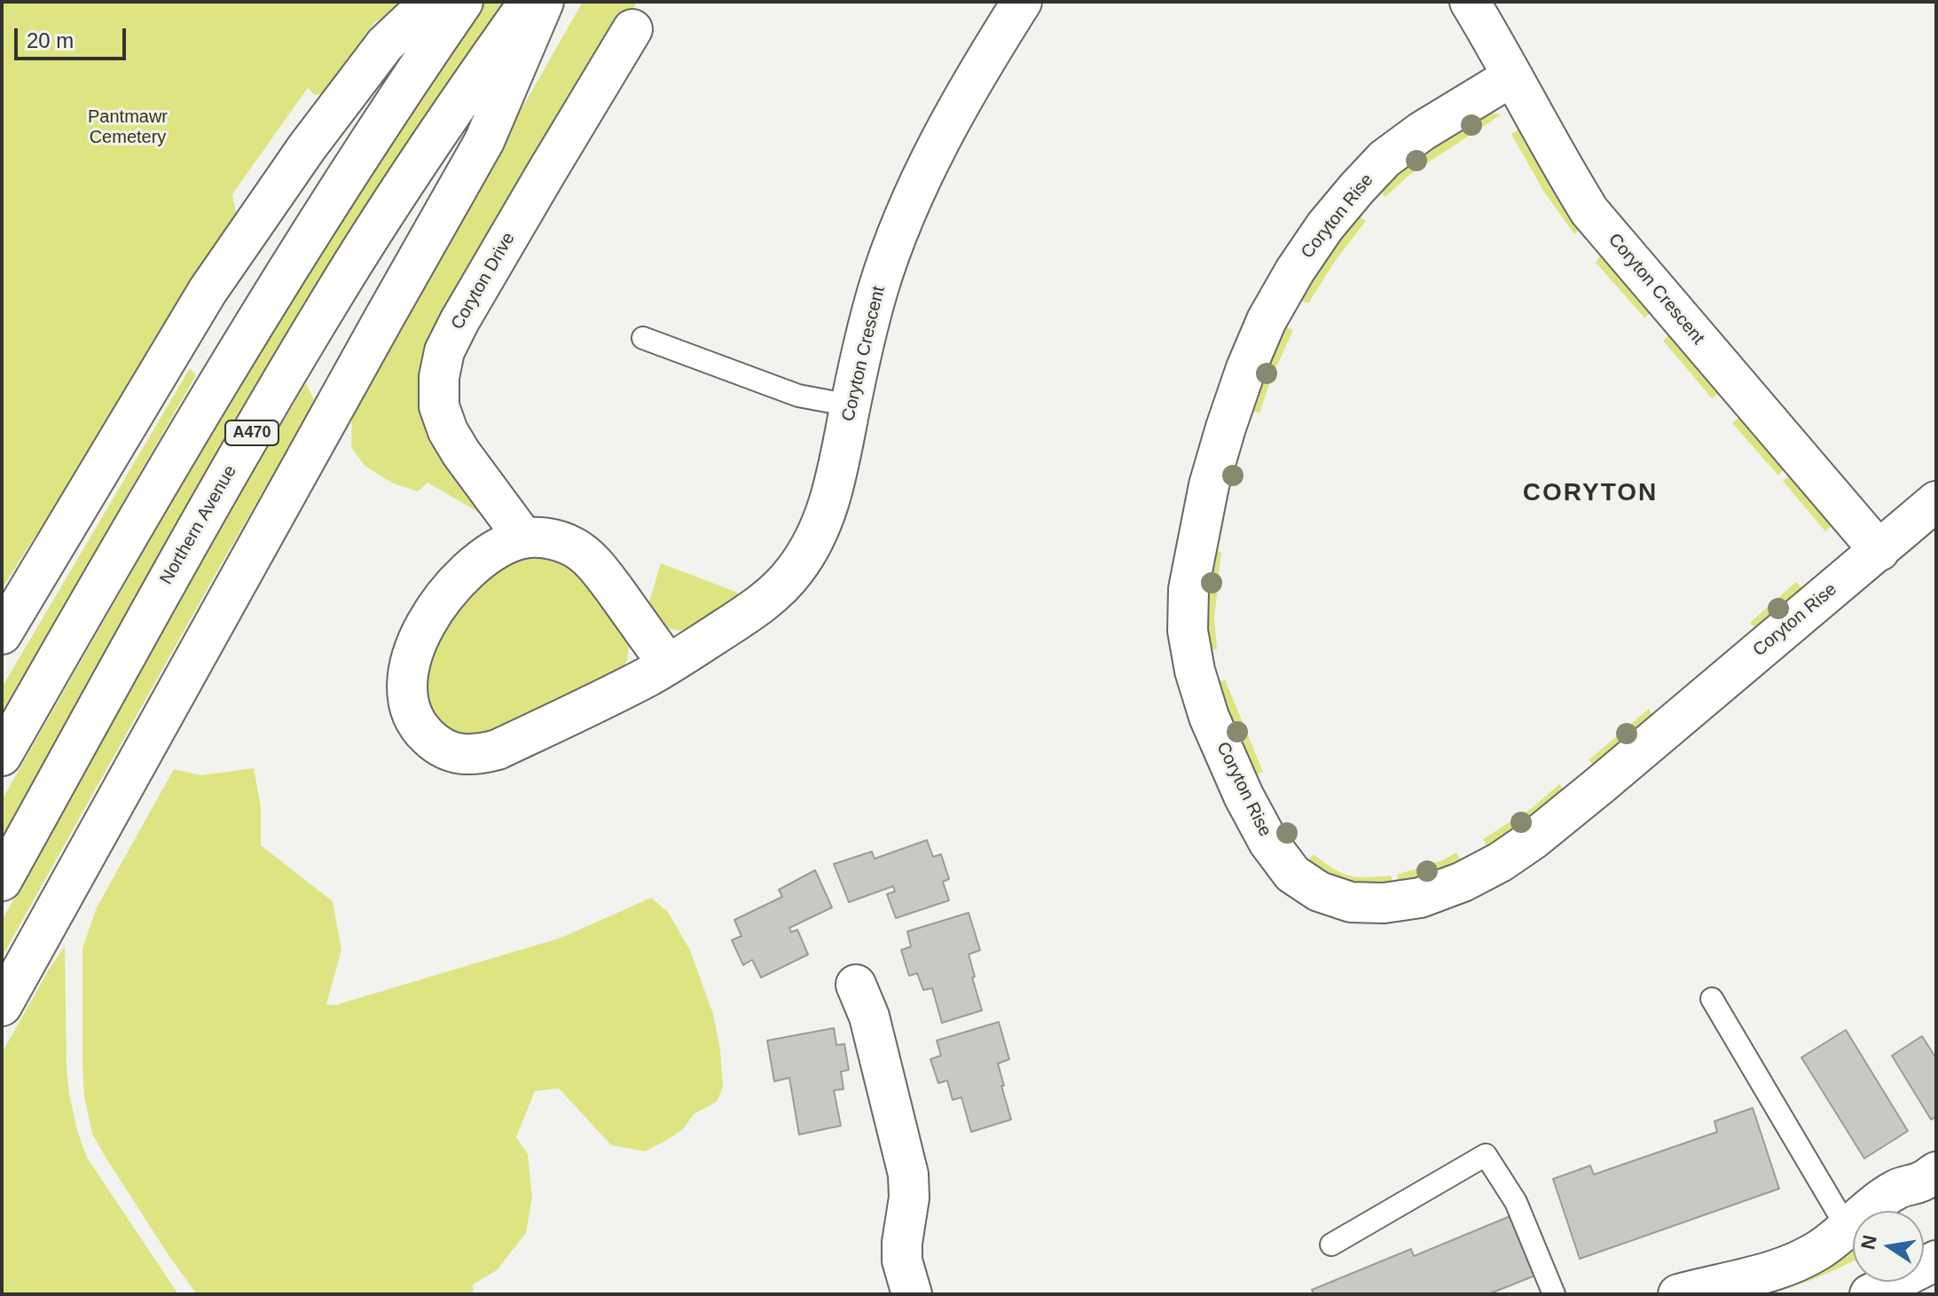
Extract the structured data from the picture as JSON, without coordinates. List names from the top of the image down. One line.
{"streets":{"main road":["Coryton Rise","Coryton Drive","Coryton Crescent","A470","Northern Avenue"]},"crossings":[["Coryton Rise","Coryton Crescent"],["Coryton Drive","Coryton Crescent"]],"districts":["CORYTON"],"parks":["Pantmawr Cemetery"],"scale_bar":"20 m","north":"left"}
